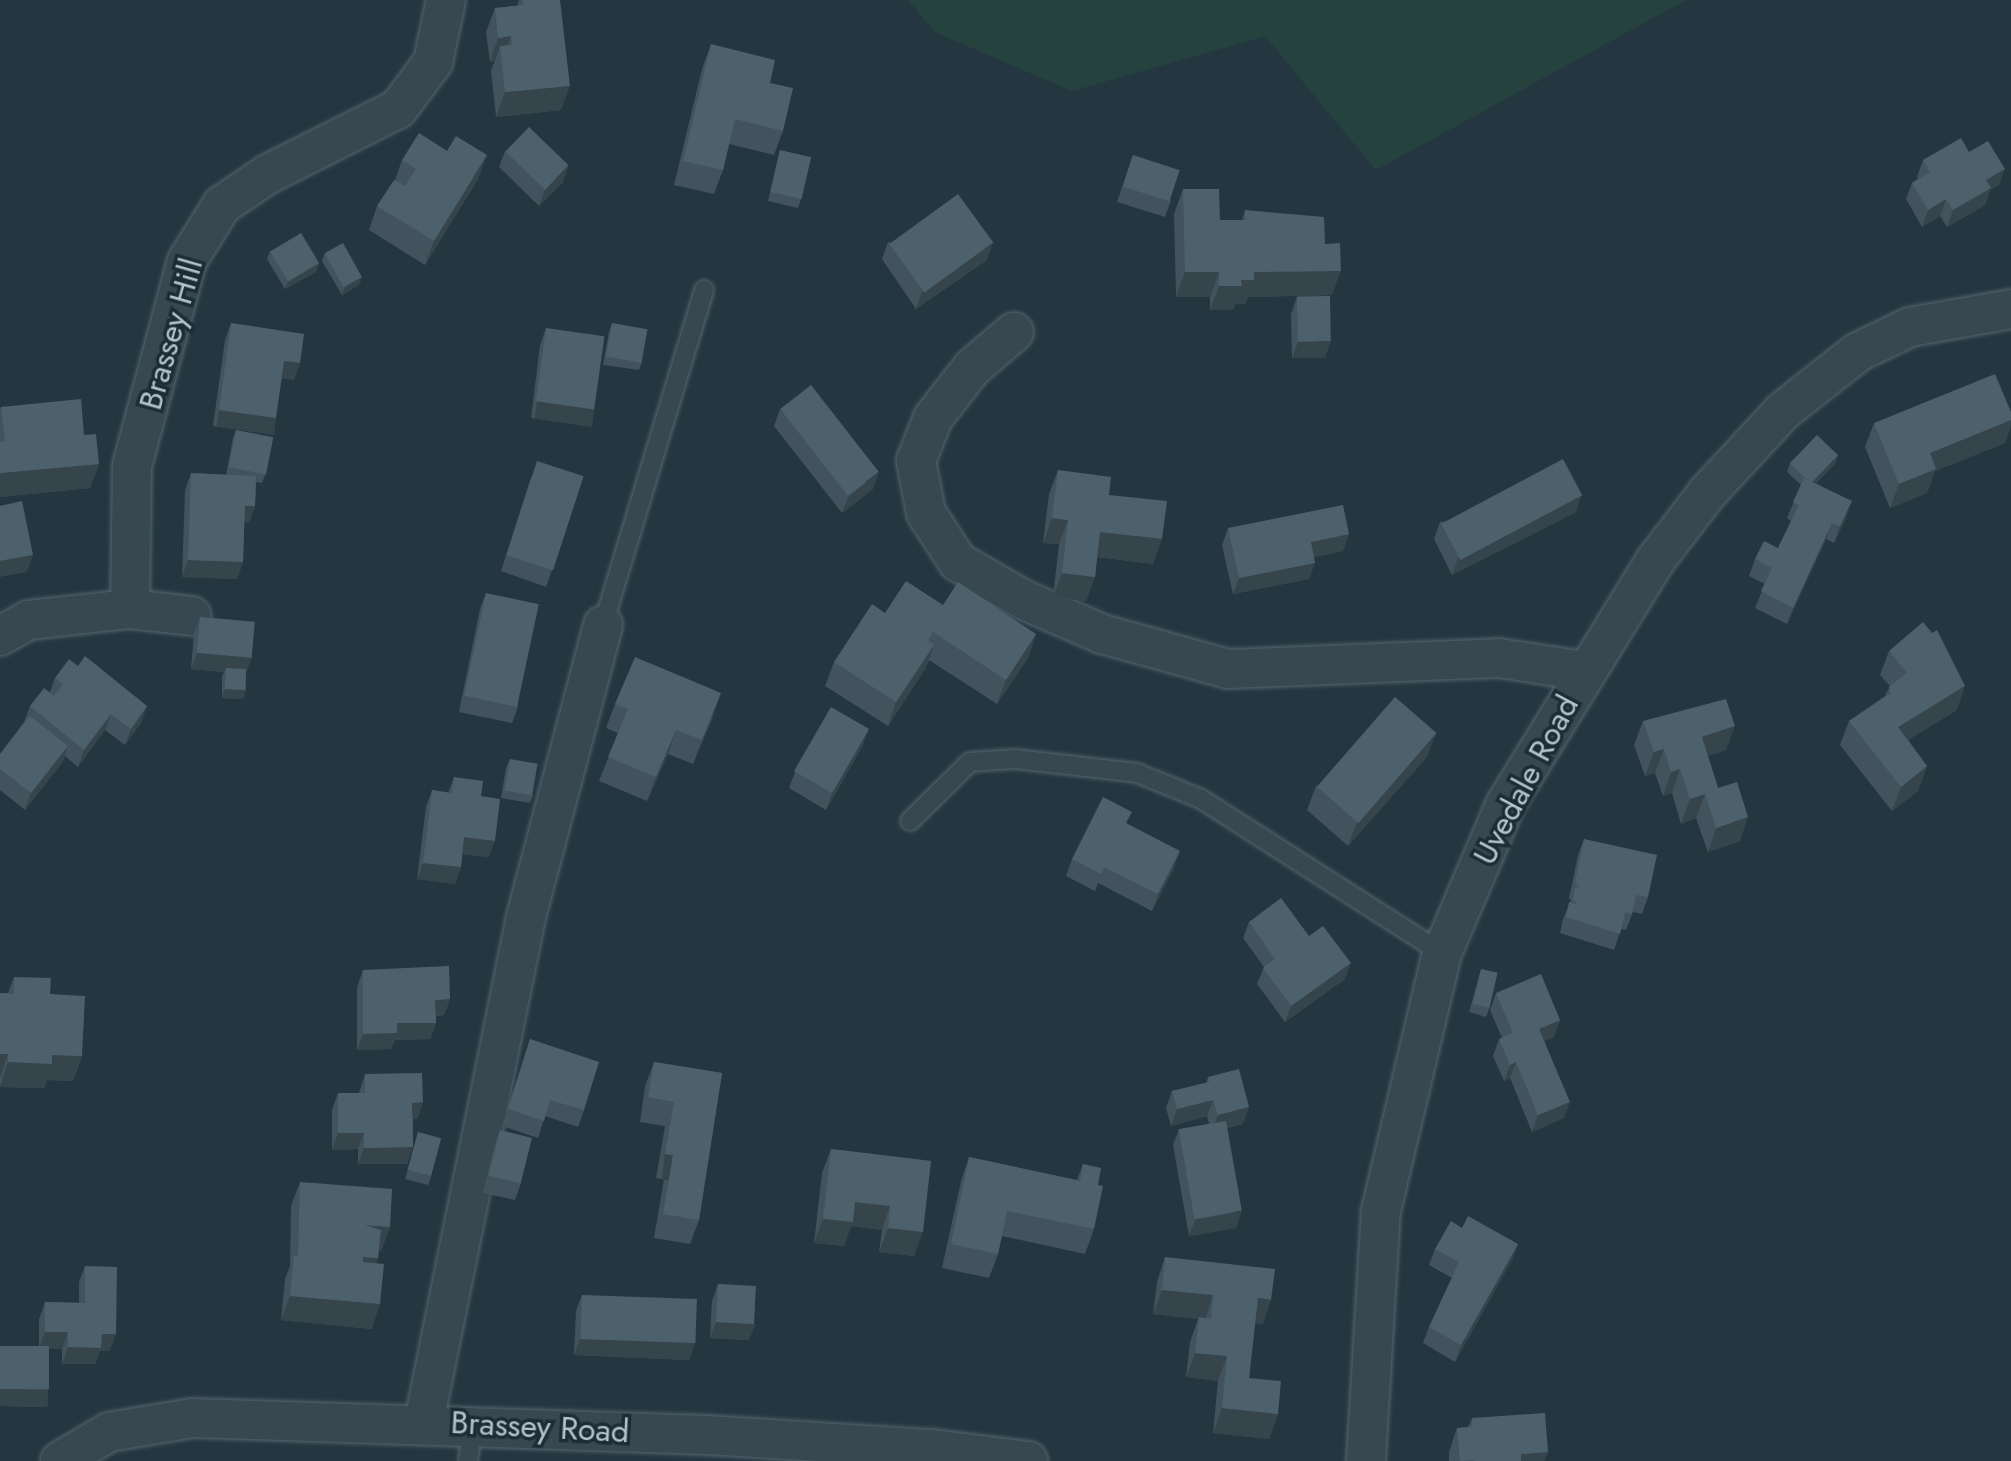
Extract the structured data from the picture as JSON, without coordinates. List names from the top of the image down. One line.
{"streets":{"street":["Brassey Hill","Uvedale Road","Brassey Road"]}}
